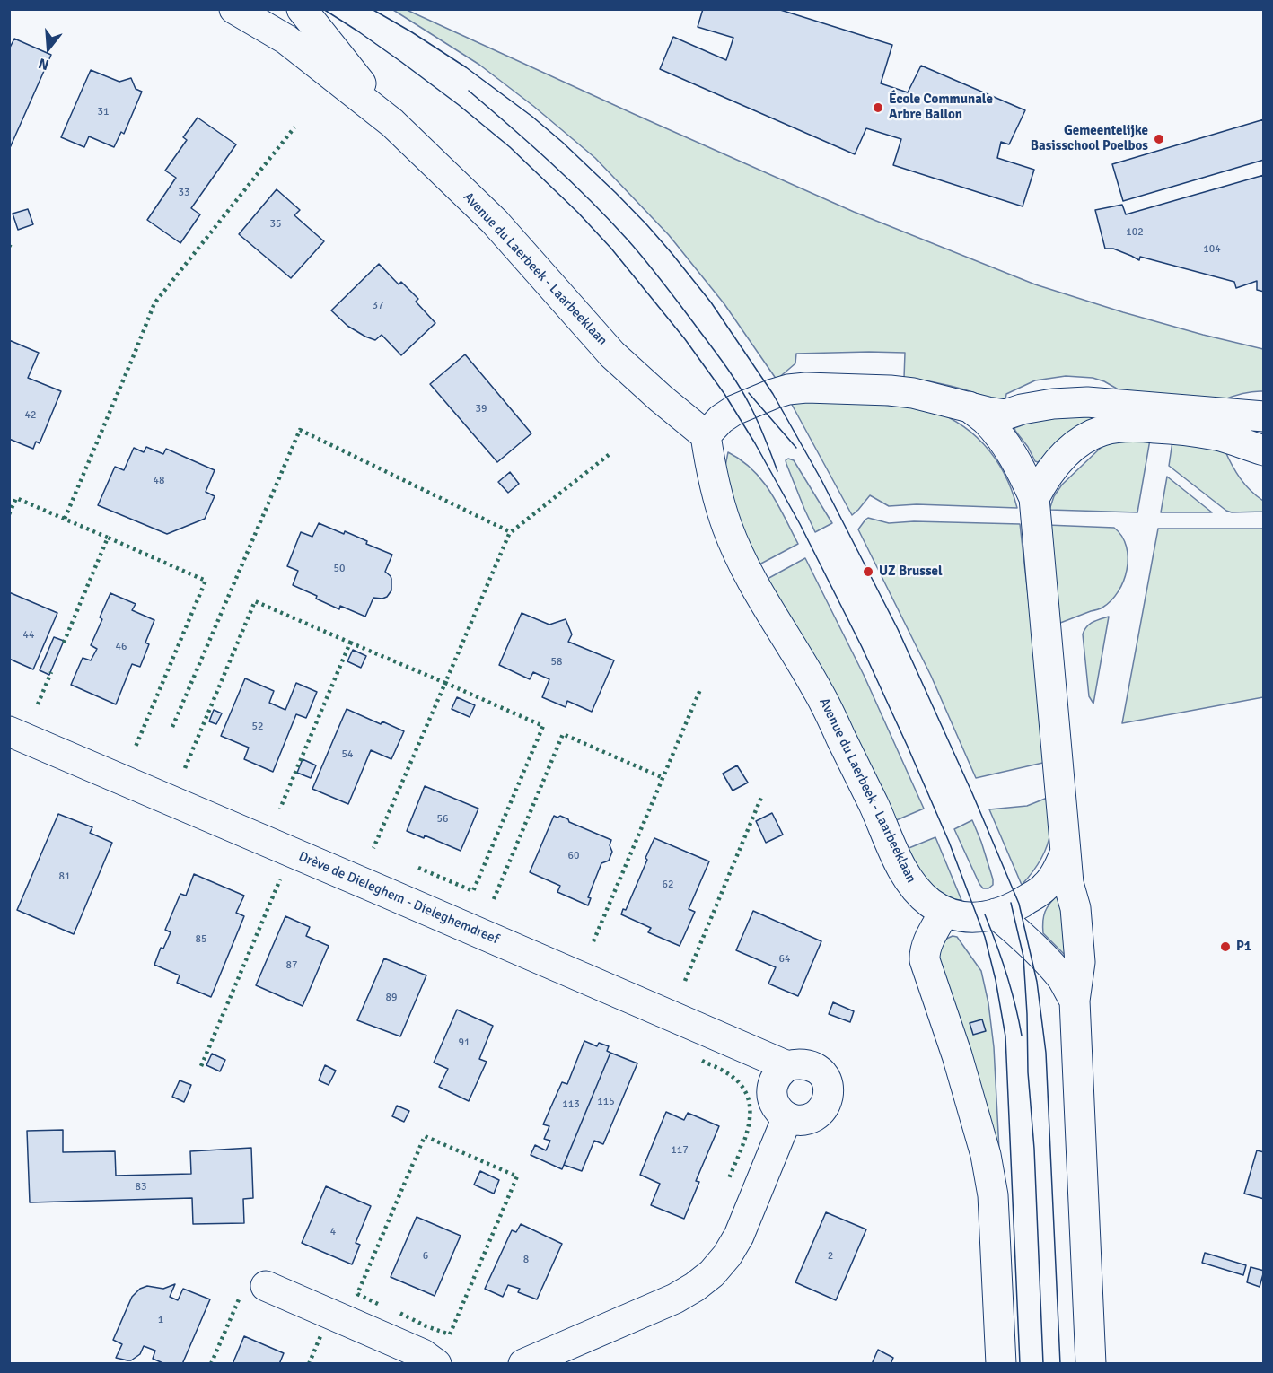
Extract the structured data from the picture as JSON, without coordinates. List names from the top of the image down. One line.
{"streets":{"street":["Avenue du Laerbeek - Laarbeeklaan","Drève de Dieleghem - Dieleghemdreef"]},"places":["École Communale Arbre Ballon","Gemeentelijke Basisschool Poelbos","UZ Brussel","P1"],"house_numbers":["31","33","35","102","104","37","39","42","48","50","44","46","58","52","54","56","60","81","62","85","64","87","89","91","115","113","117","83","4","6","2","8","1"],"north":"bottom"}
